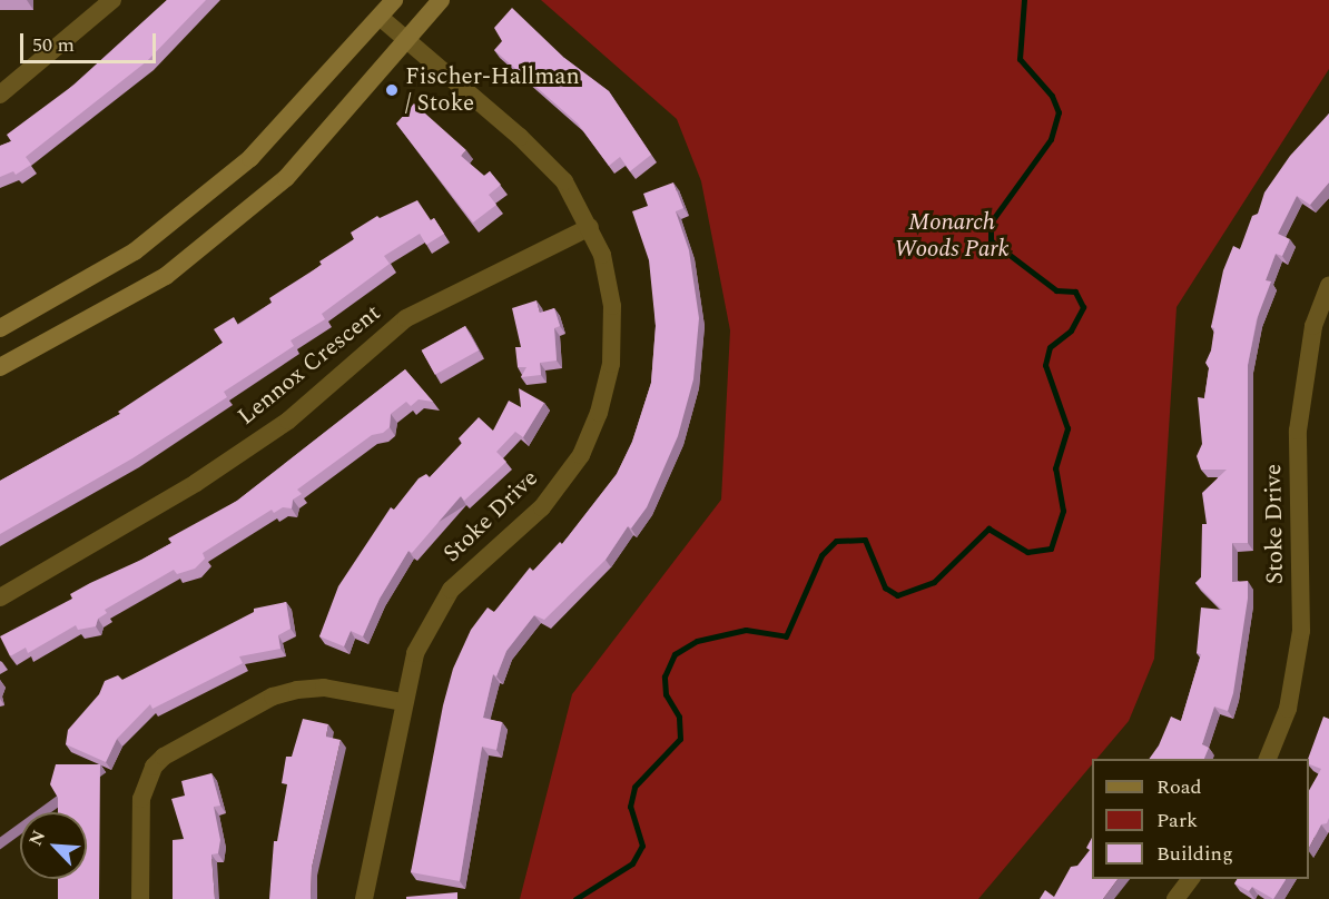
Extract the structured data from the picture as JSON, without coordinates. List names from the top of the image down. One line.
{"streets":{"street":["Lennox Crescent","Stoke Drive"]},"crossings":[["Lennox Crescent","Stoke Drive"]],"parks":["Monarch Woods Park"],"places":["Fischer-Hallman / Stoke"],"legend":["Road","Park","Building"],"scale_bar":"50 m","north":"top left"}
